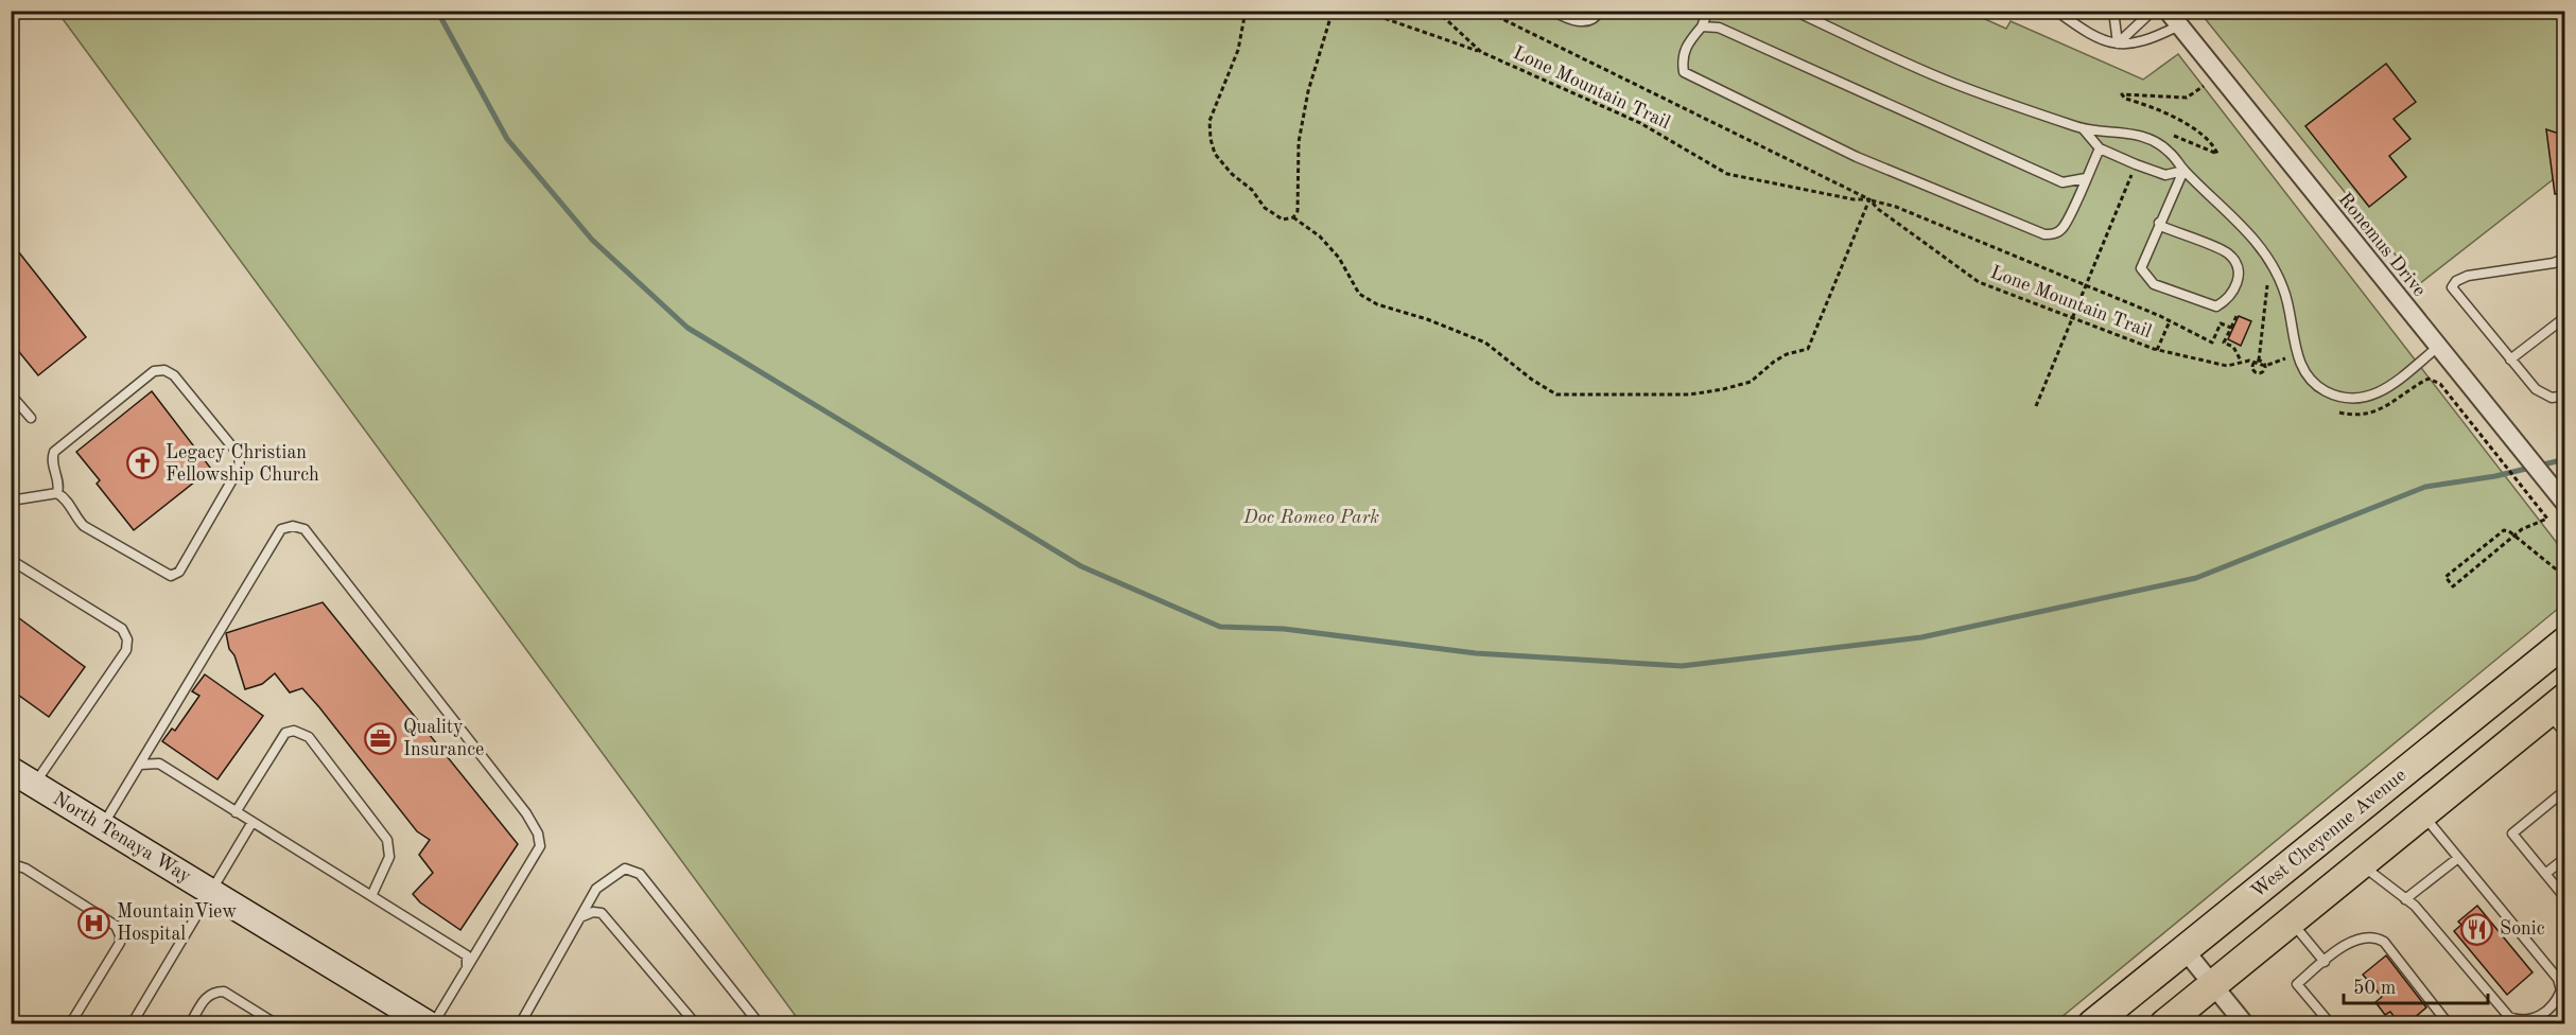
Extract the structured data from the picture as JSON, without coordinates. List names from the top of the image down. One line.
{"streets":{"main road":["West Cheyenne Avenue","North Tenaya Way"],"street":["Ronemus Drive"],"path":["Lone Mountain Trail"]},"parks":["Doc Romeo Park"],"places":{"church":["Legacy Christian Fellowship Church"],"office":["Quality Insurance"],"hospital":["MountainView Hospital"],"restaurant":["Sonic"]},"scale_bar":"50 m"}
